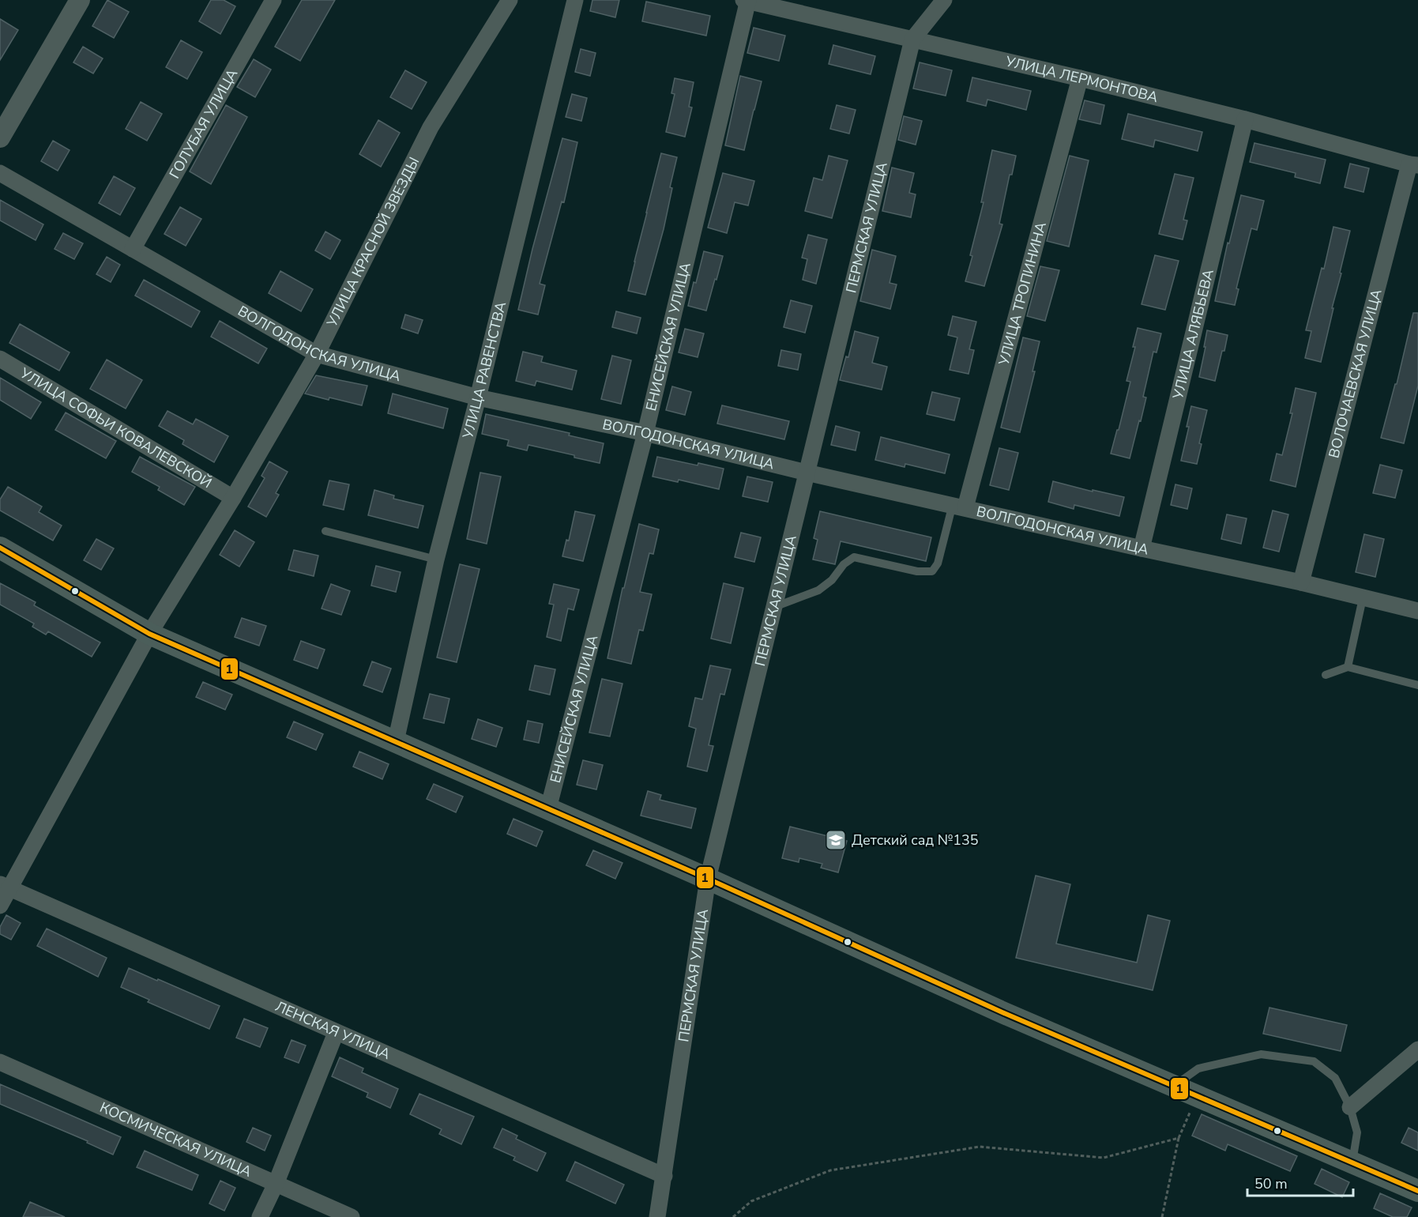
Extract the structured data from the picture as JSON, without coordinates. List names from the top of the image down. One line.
{"streets":{"street":["УЛИЦА ЛЕРМОНТОВА","ГОЛУБАЯ УЛИЦА","ПЕРМСКАЯ УЛИЦА","УЛИЦА КРАСНОЙ ЗВЕЗДЫ","УЛИЦА ТРОПИНИНА","УЛИЦА АЛЯБЬЕВА","ЕНИСЕЙСКАЯ УЛИЦА","ВОЛГОДОНСКАЯ УЛИЦА","УЛИЦА РАВЕНСТВА","ВОЛОЧАЕВСКАЯ УЛИЦА","УЛИЦА СОФЬИ КОВАЛЕВСКОЙ","ЛЕНСКАЯ УЛИЦА","КОСМИЧЕСКАЯ УЛИЦА"]},"crossings":[["УЛИЦА ЛЕРМОНТОВА","ПЕРМСКАЯ УЛИЦА"],["УЛИЦА ЛЕРМОНТОВА","УЛИЦА ТРОПИНИНА"],["УЛИЦА ЛЕРМОНТОВА","УЛИЦА АЛЯБЬЕВА"],["УЛИЦА ЛЕРМОНТОВА","ЕНИСЕЙСКАЯ УЛИЦА"],["УЛИЦА ЛЕРМОНТОВА","ВОЛОЧАЕВСКАЯ УЛИЦА"],["ГОЛУБАЯ УЛИЦА","ВОЛГОДОНСКАЯ УЛИЦА"],["ПЕРМСКАЯ УЛИЦА","ВОЛГОДОНСКАЯ УЛИЦА"],["ПЕРМСКАЯ УЛИЦА","ЛЕНСКАЯ УЛИЦА"],["УЛИЦА КРАСНОЙ ЗВЕЗДЫ","ВОЛГОДОНСКАЯ УЛИЦА"],["УЛИЦА КРАСНОЙ ЗВЕЗДЫ","УЛИЦА СОФЬИ КОВАЛЕВСКОЙ"],["УЛИЦА КРАСНОЙ ЗВЕЗДЫ","ЛЕНСКАЯ УЛИЦА"],["УЛИЦА ТРОПИНИНА","ВОЛГОДОНСКАЯ УЛИЦА"],["УЛИЦА АЛЯБЬЕВА","ВОЛГОДОНСКАЯ УЛИЦА"],["ЕНИСЕЙСКАЯ УЛИЦА","ВОЛГОДОНСКАЯ УЛИЦА"],["ВОЛГОДОНСКАЯ УЛИЦА","УЛИЦА РАВЕНСТВА"],["ВОЛГОДОНСКАЯ УЛИЦА","ВОЛОЧАЕВСКАЯ УЛИЦА"]],"places":{"school or university":["Детский сад №135"]},"lines":["transit line 1"],"scale_bar":"50 m"}
